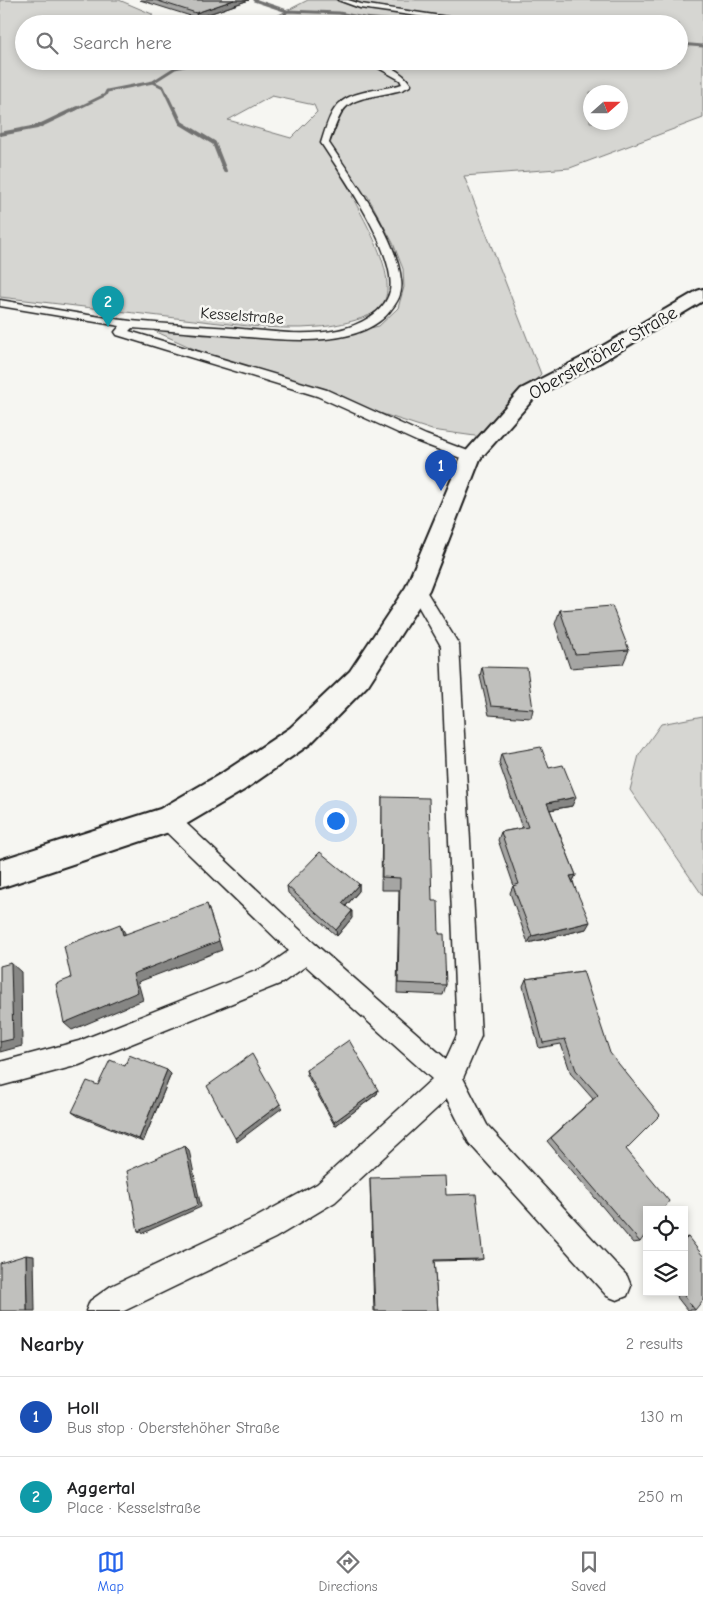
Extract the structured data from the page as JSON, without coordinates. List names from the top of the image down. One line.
{"streets":{"street":["Kesselstraße","Oberstehöher Straße"]},"north":"right","page":{"search":"Search here","pins":["2","1"],"heading":["Nearby","2 results"],"list":[{"mark":"1","name":"Holl","note":"Bus stop · Oberstehöher Straße","value":"130 m"},{"mark":"2","name":"Aggertal","note":"Place · Kesselstraße","value":"250 m"}],"nav":["Map","Directions","Saved"]}}
